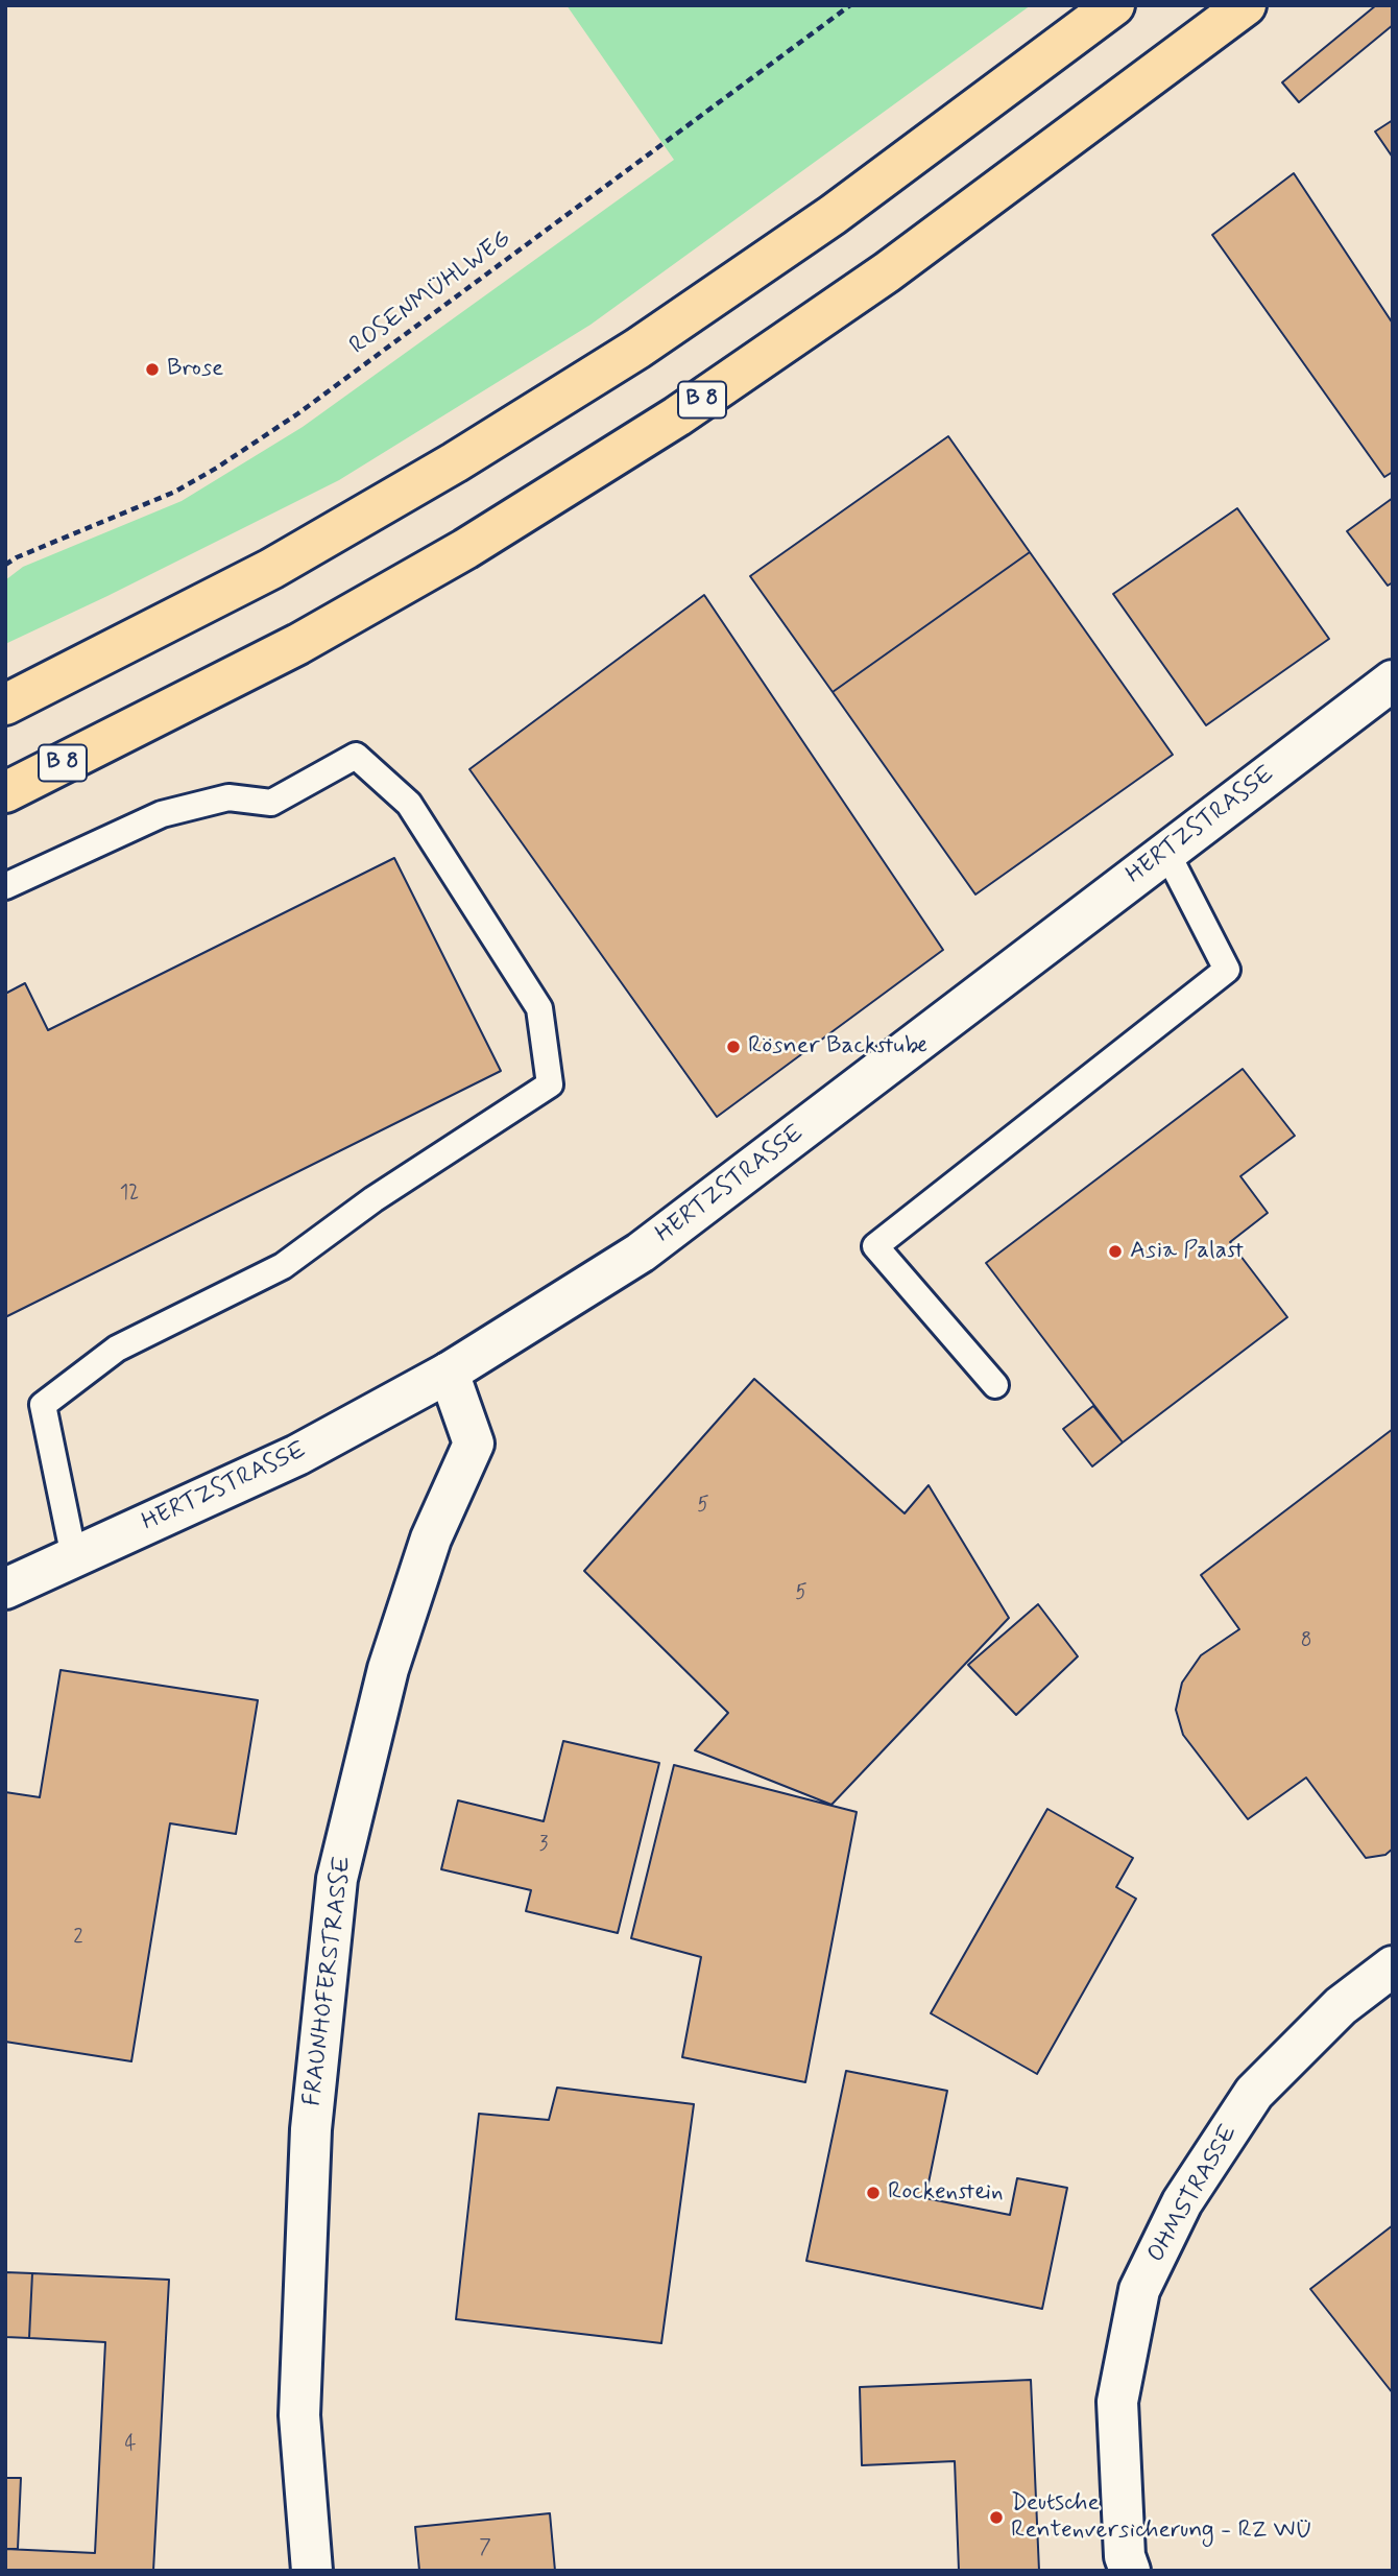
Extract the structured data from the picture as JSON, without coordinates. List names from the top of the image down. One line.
{"streets":{"highway":["B 8"],"street":["HERTZSTRASSE","FRAUNHOFERSTRASSE","OHMSTRASSE"],"path":["ROSENMÜHLWEG"]},"crossings":[["HERTZSTRASSE","FRAUNHOFERSTRASSE"]],"places":["Brose","Rösner Backstube","Asia Palast","Rockenstein","Deutsche Rentenversicherung - RZ WÜ"],"house_numbers":["12","5","5","8","3","2","4","7"]}
